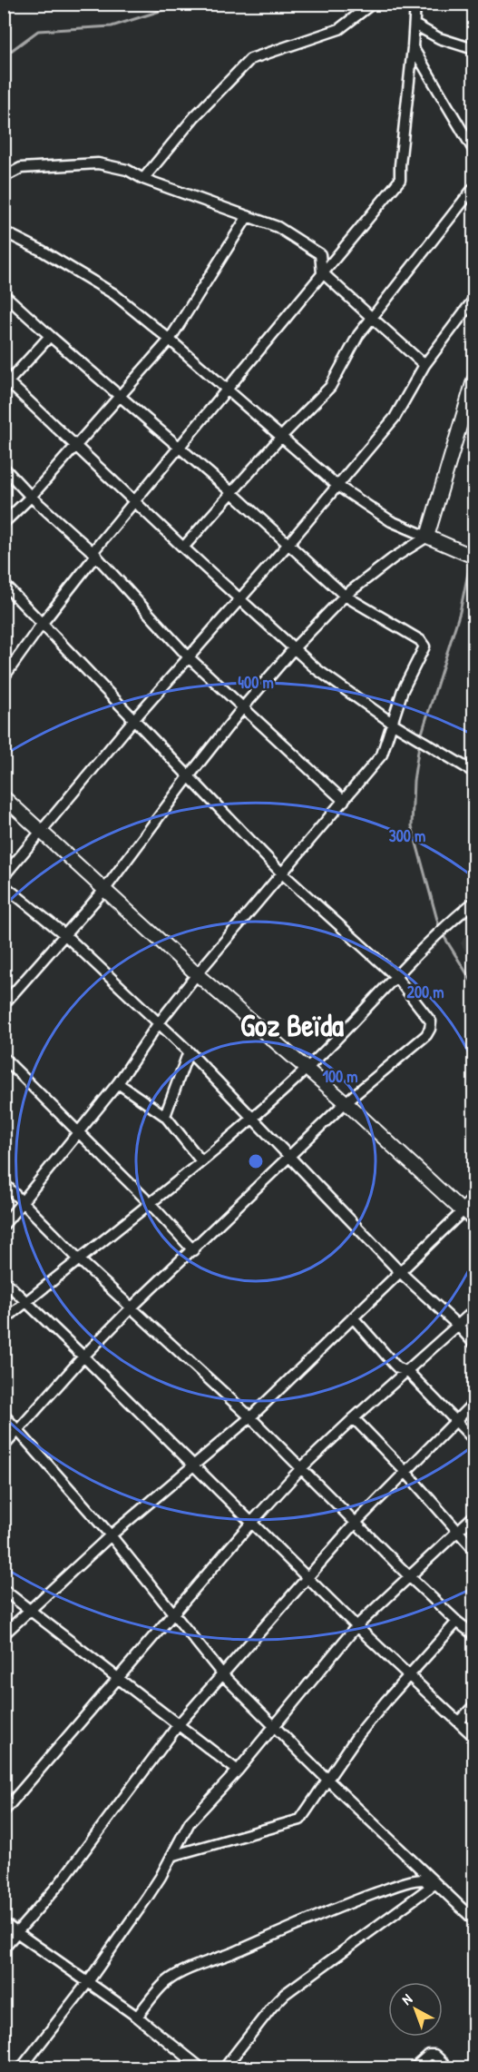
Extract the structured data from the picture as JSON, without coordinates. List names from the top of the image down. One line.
{"districts":["Goz Beïda"],"north":"top left","rings":["400 m","300 m","200 m","100 m"]}
